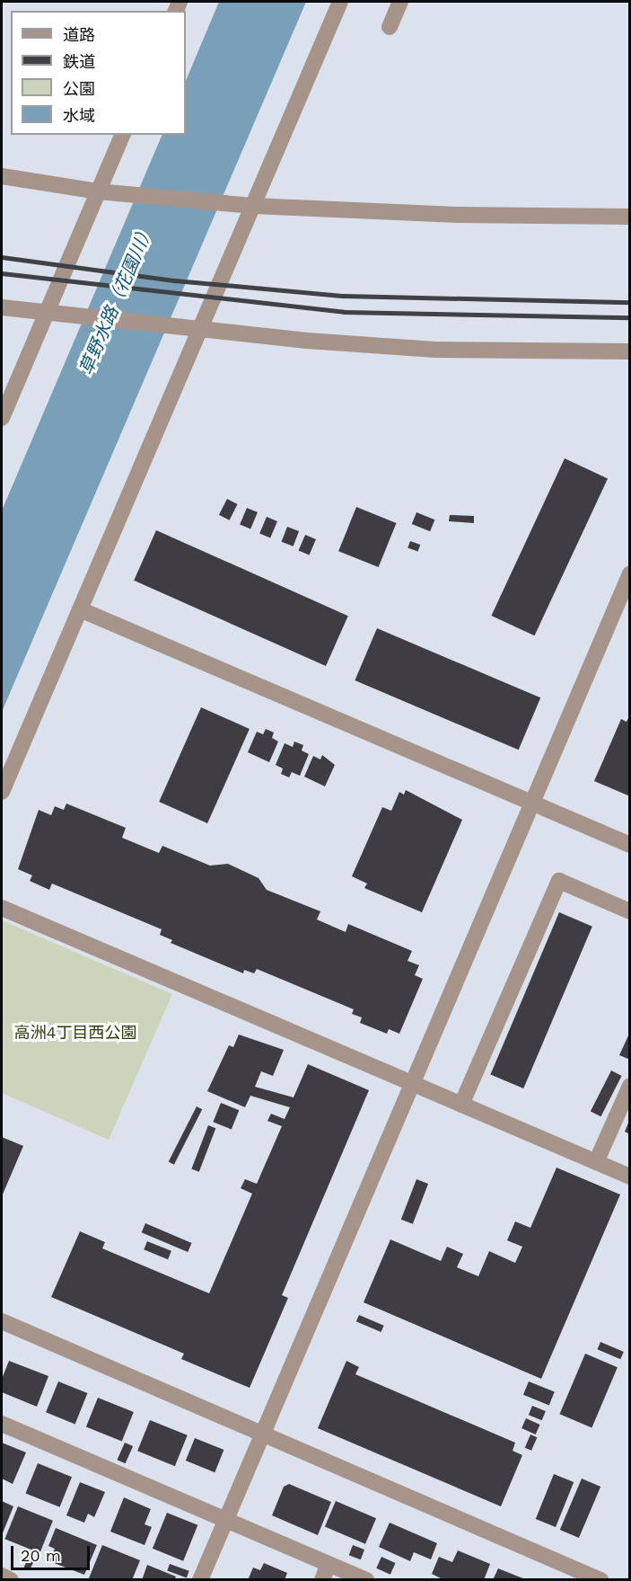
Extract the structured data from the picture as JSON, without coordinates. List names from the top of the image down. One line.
{"water":["草野水路（花園川）"],"parks":["高洲4丁目西公園"],"legend":["道路","鉄道","公園","水域"],"scale_bar":"20 m"}
